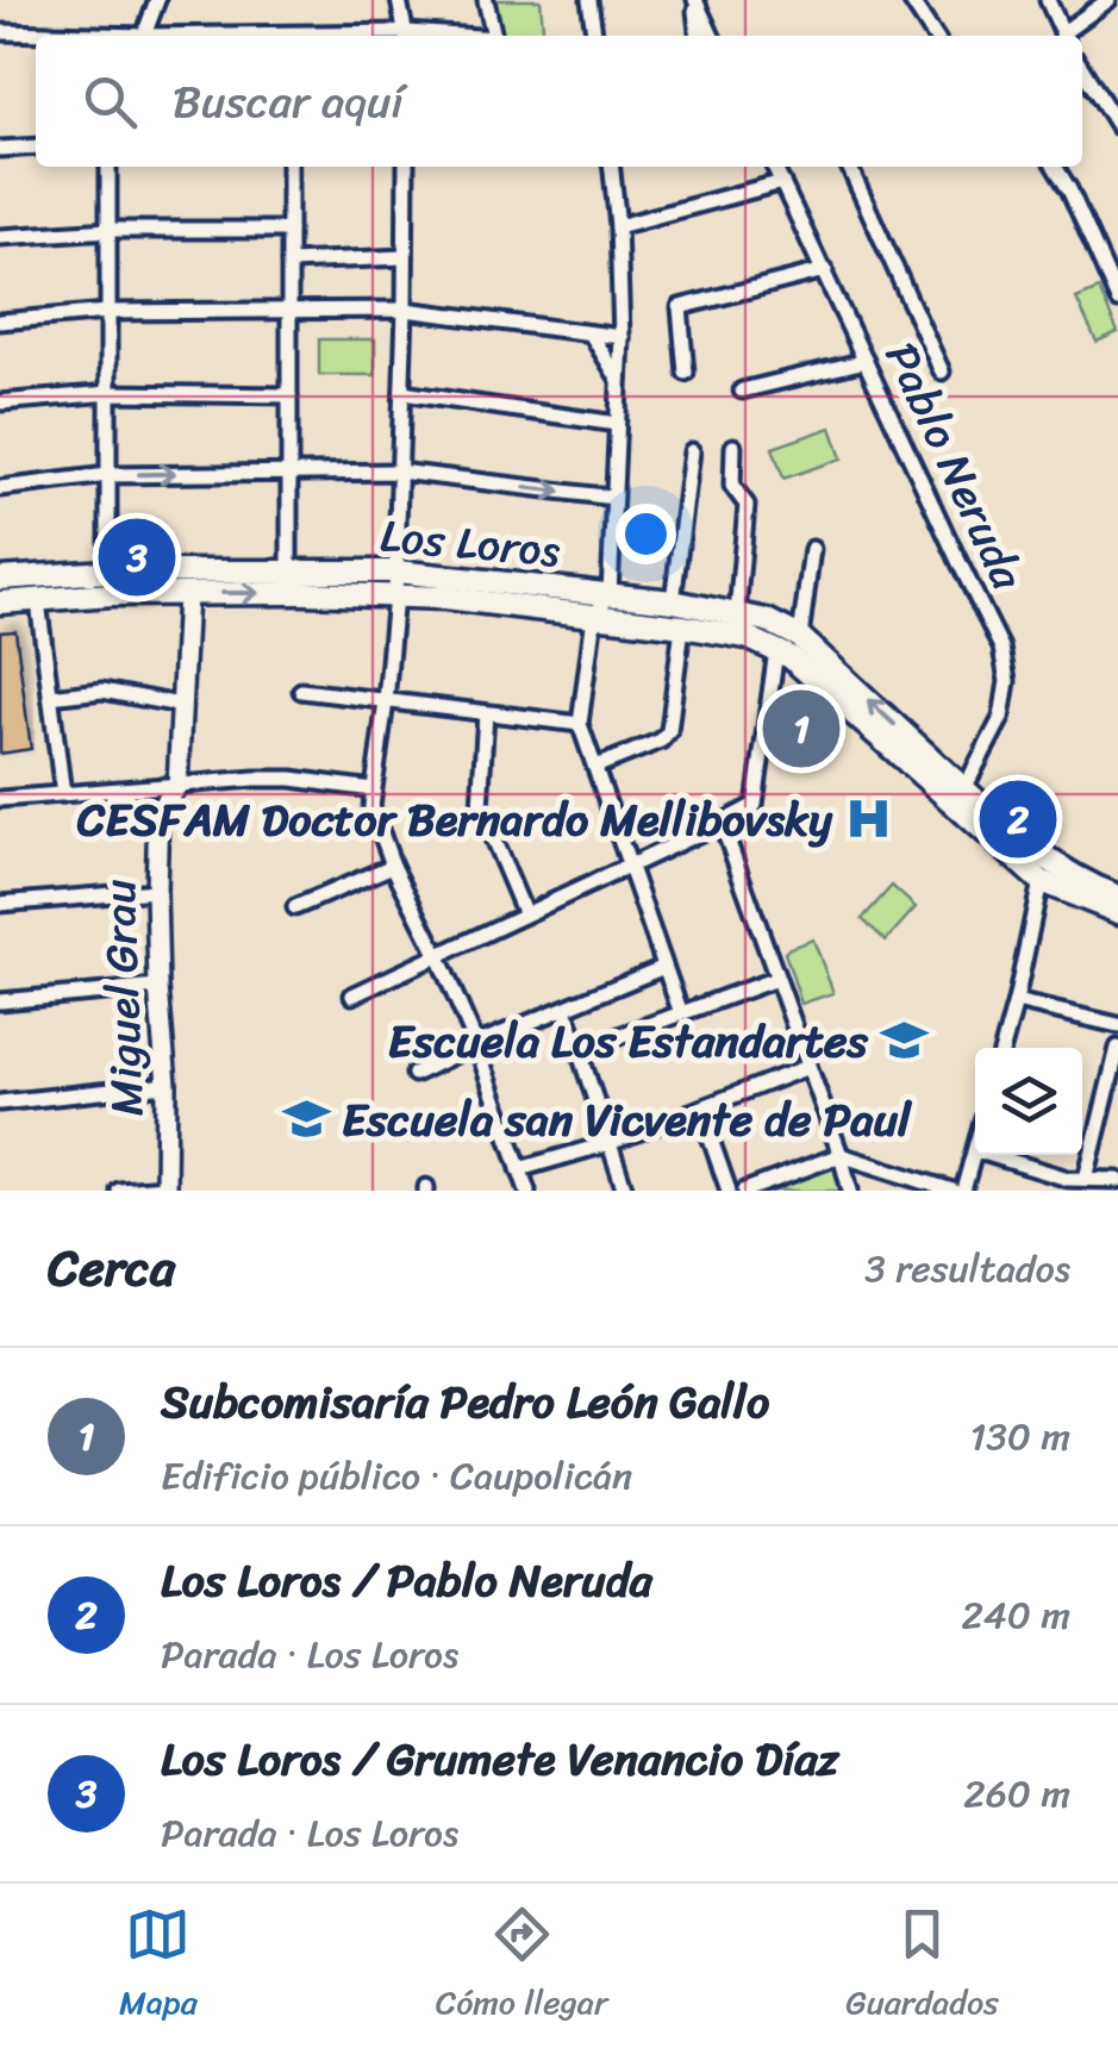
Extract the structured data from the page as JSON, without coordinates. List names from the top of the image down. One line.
{"streets":{"main road":["Los Loros"],"street":["Pablo Neruda","Miguel Grau"]},"crossings":[["Pablo Neruda","Los Loros"],["Los Loros","Miguel Grau"]],"places":{"hospital":["CESFAM Doctor Bernardo Mellibovsky"],"school or university":["Escuela Los Estandartes","Escuela san Vicvente de Paul"]},"page":{"search":"Buscar aquí","pins":["3","1","2"],"heading":["Cerca","3 resultados"],"list":[{"mark":"1","name":"Subcomisaría Pedro León Gallo","note":"Edificio público · Caupolicán","value":"130 m"},{"mark":"2","name":"Los Loros / Pablo Neruda","note":"Parada · Los Loros","value":"240 m"},{"mark":"3","name":"Los Loros / Grumete Venancio Díaz","note":"Parada · Los Loros","value":"260 m"}],"nav":["Mapa","Cómo llegar","Guardados"]}}
